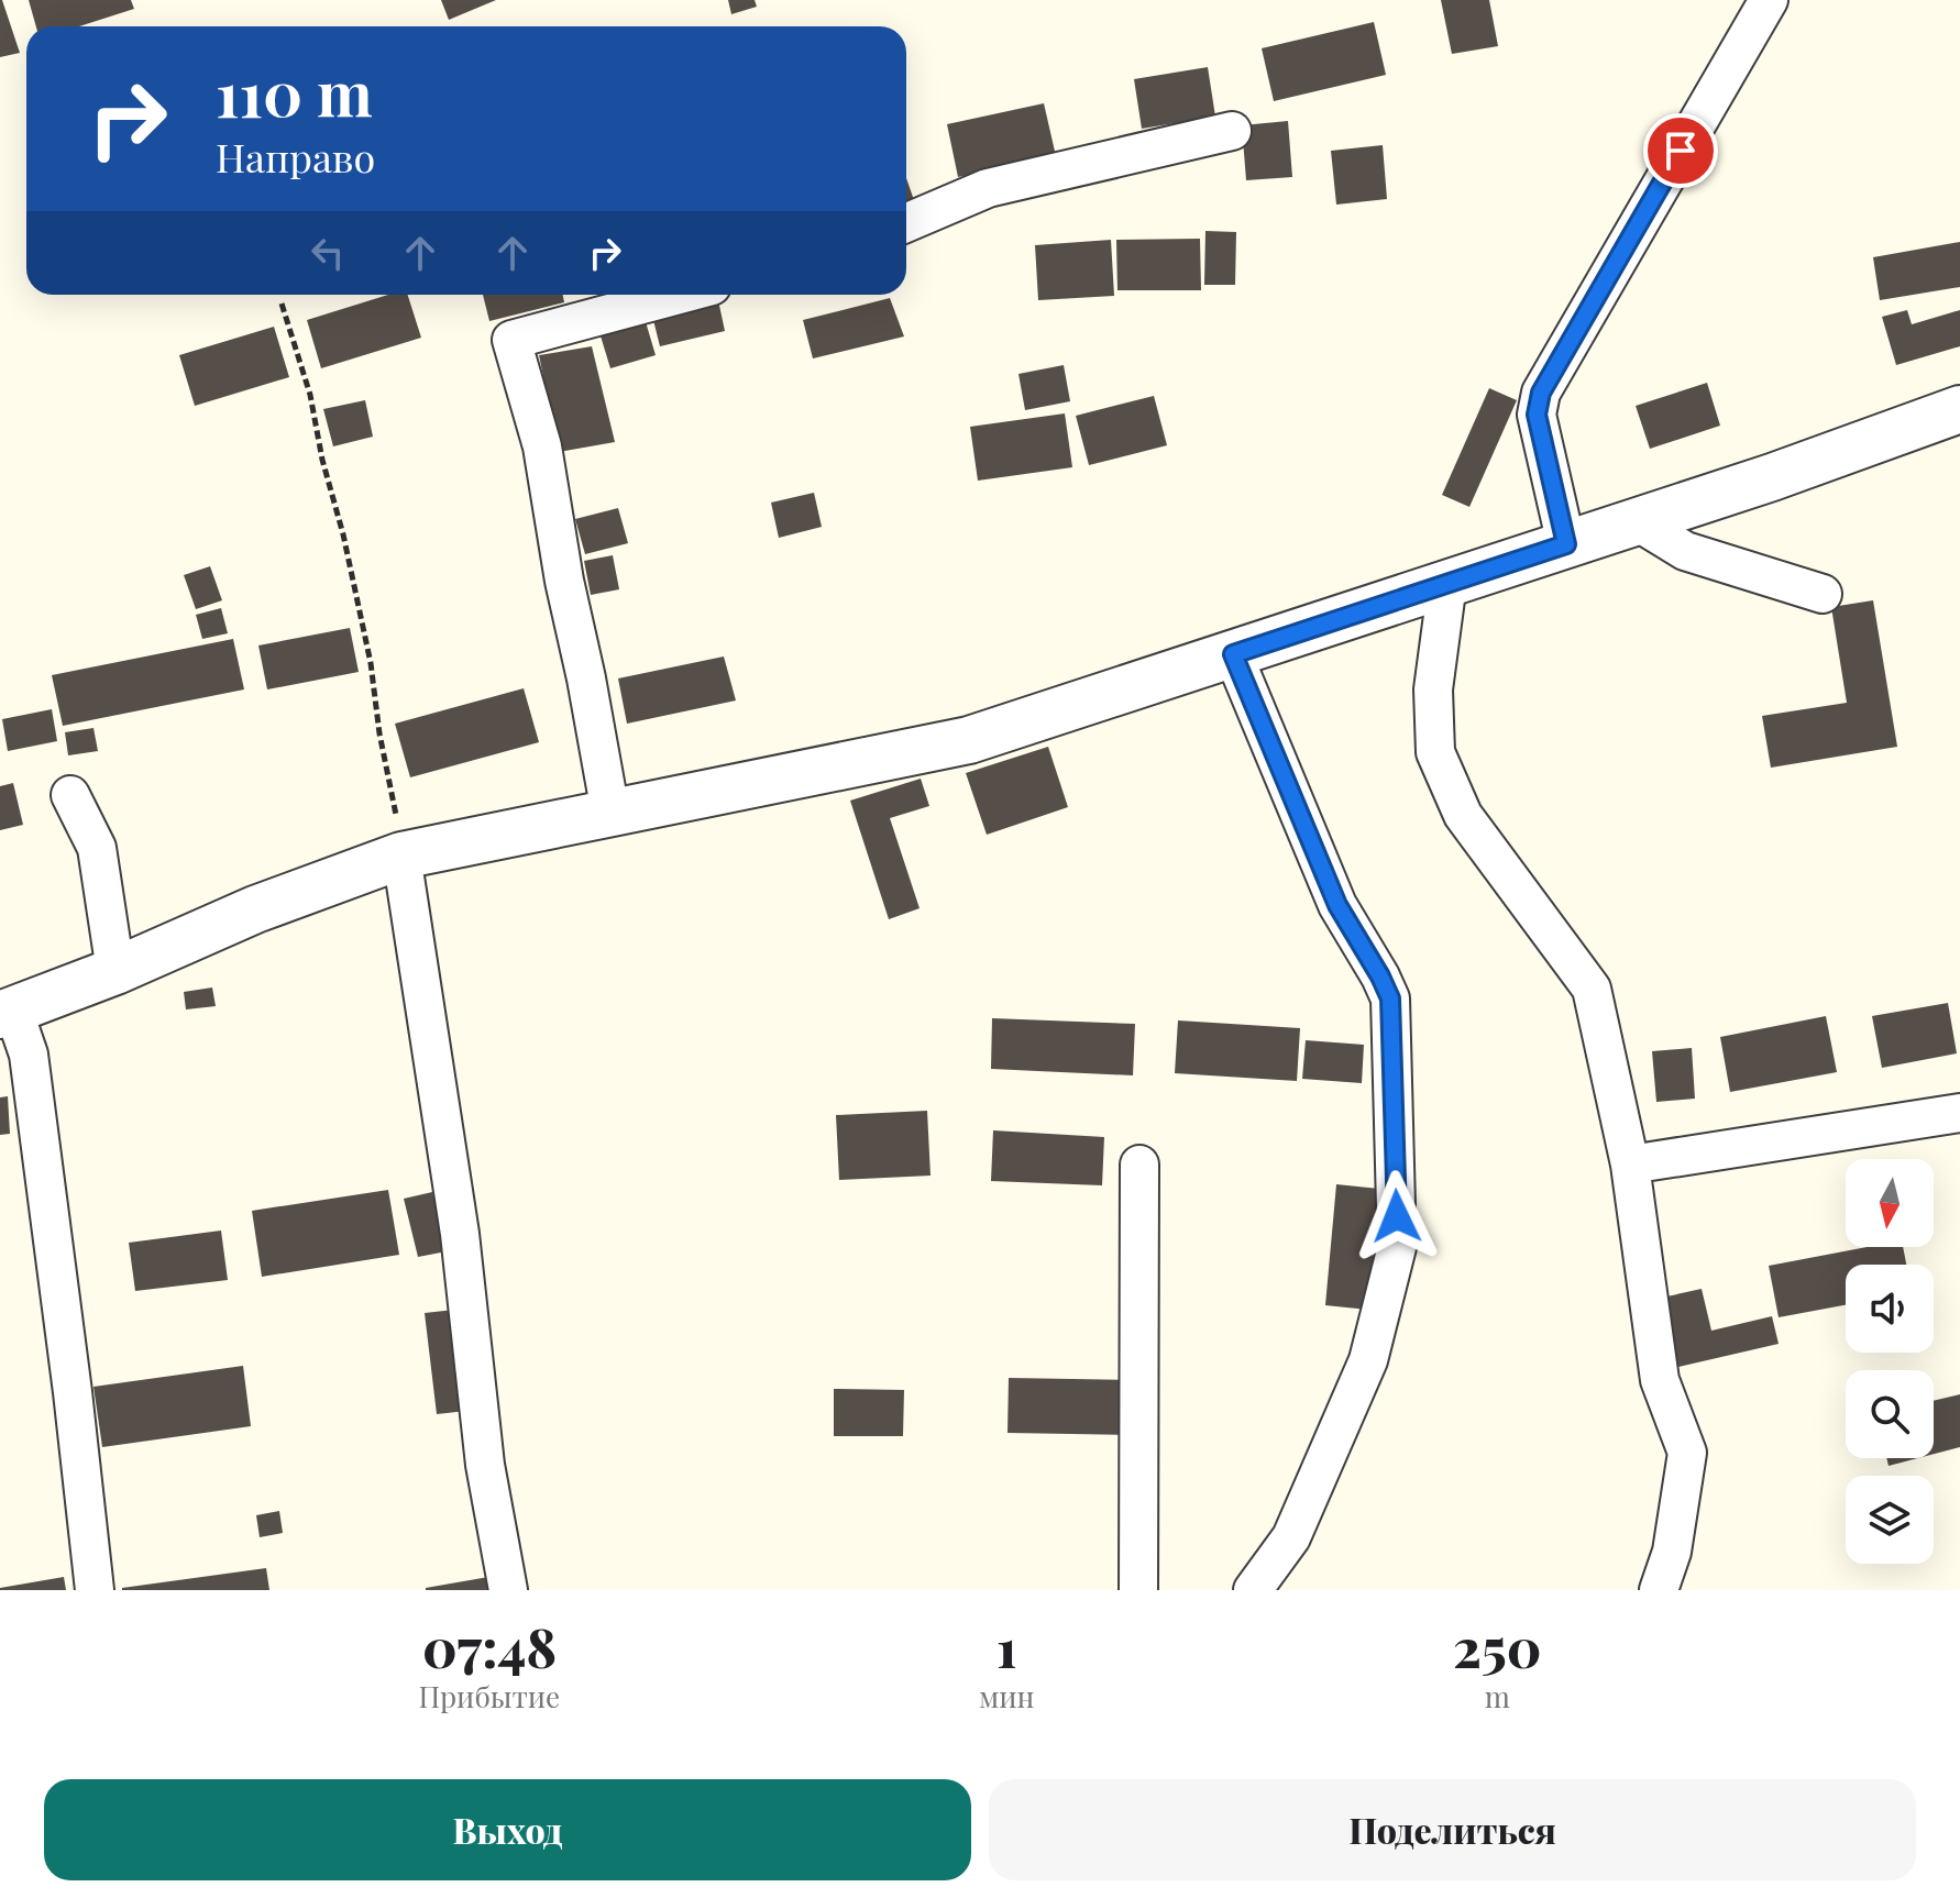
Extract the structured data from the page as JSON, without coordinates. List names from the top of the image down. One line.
{"north":"bottom","page":{"turn":["110 m","Направо"],"eta":["07:48","Прибытие","1","мин","250","m"],"buttons":["Выход","Поделиться"]}}
